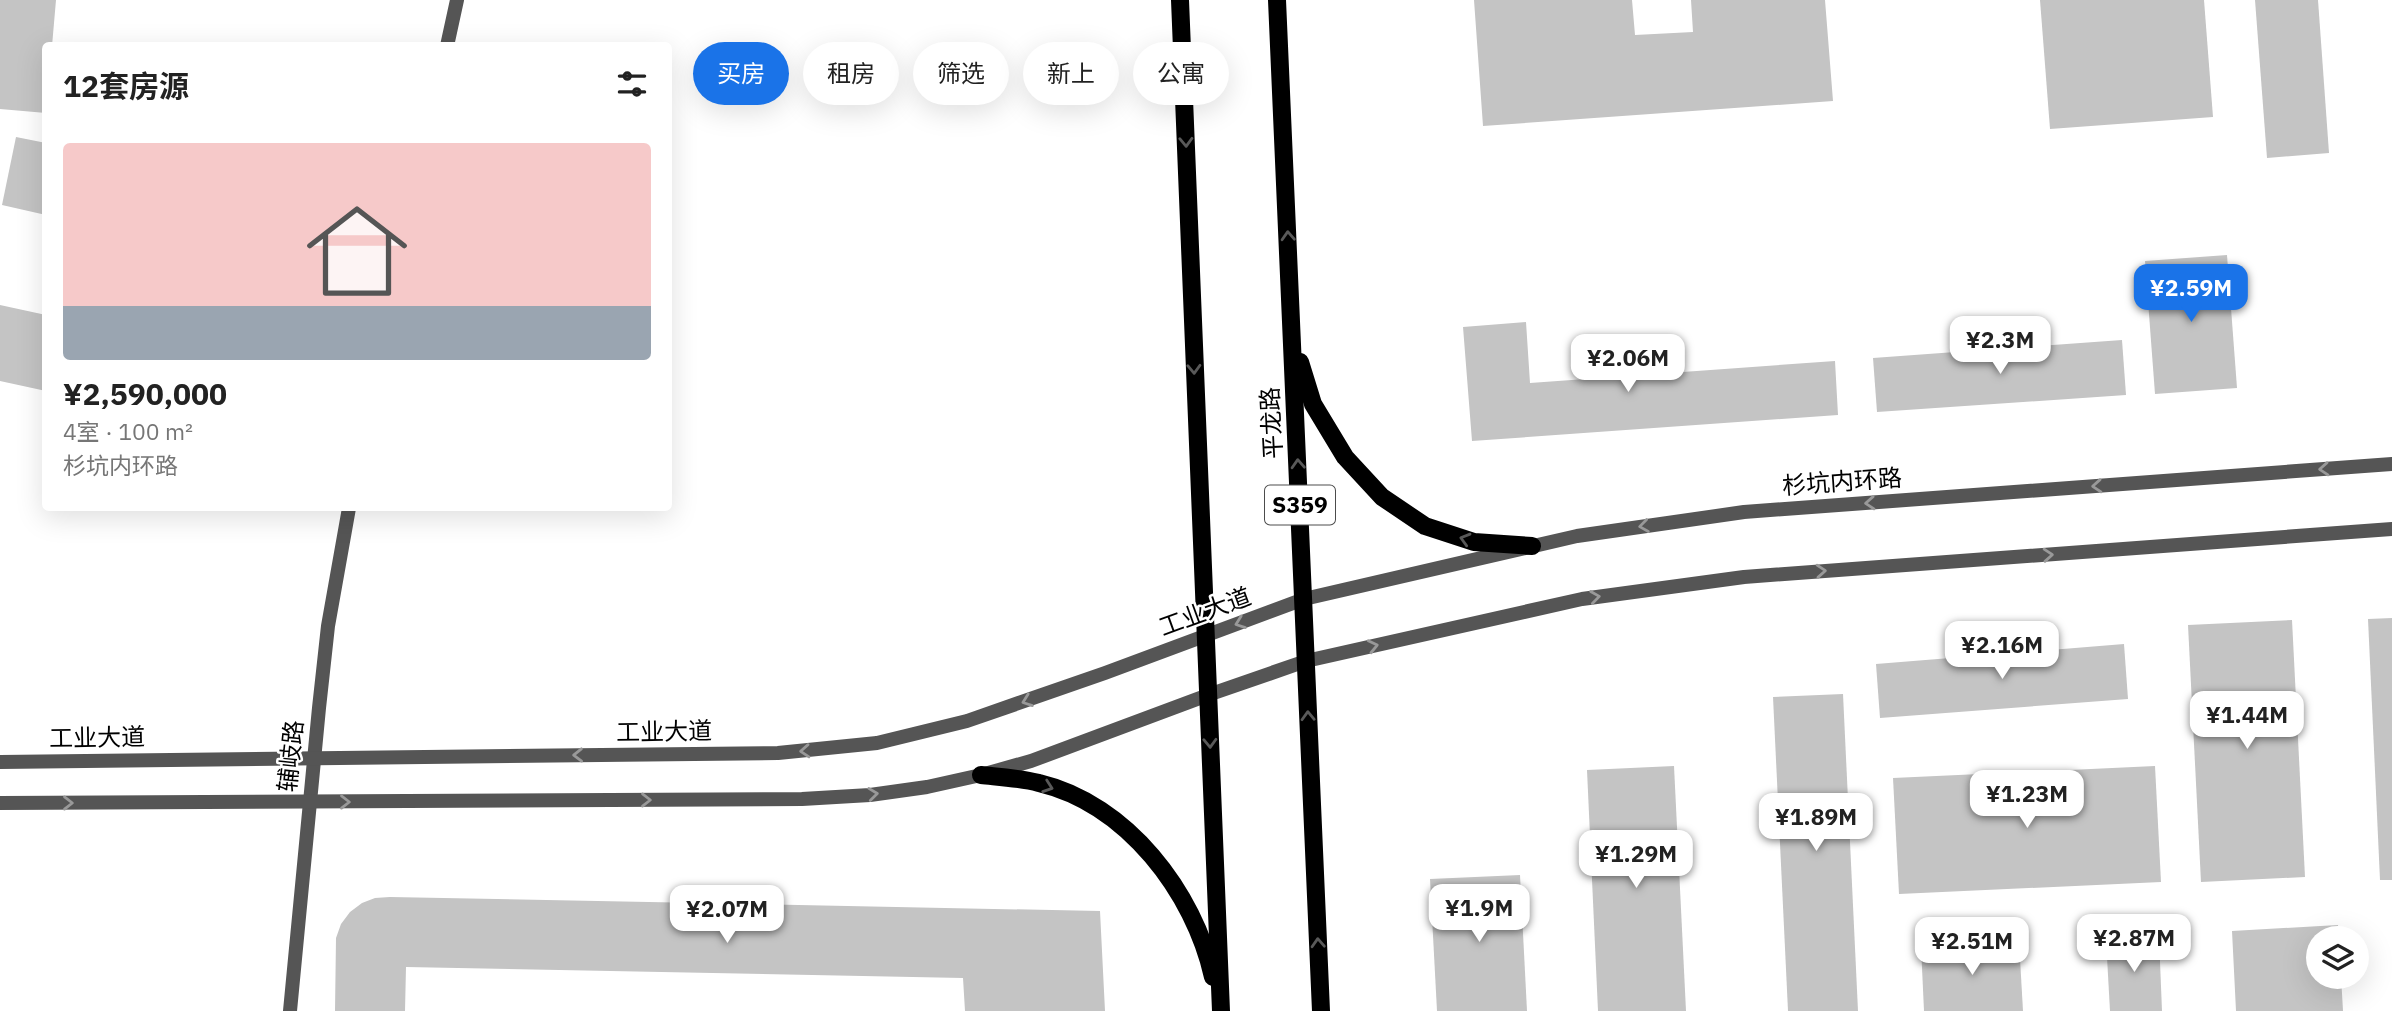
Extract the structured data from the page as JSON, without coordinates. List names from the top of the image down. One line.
{"streets":{"main road":["平龙路","S359"],"street":["杉坑内环路","工业大道","辅岐路"]},"crossings":[["平龙路","杉坑内环路"],["平龙路","工业大道"],["杉坑内环路","工业大道"],["工业大道","辅岐路"]],"page":{"chip":["买房","租房","筛选","新上","公寓"],"heading":"12套房源","list":[{"name":"¥2,590,000","note":"4室 · 100 m² · 杉坑内环路"}],"price":["¥2.59M","¥2.3M","¥2.06M","¥2.16M","¥1.44M","¥1.23M","¥1.89M","¥1.29M","¥1.9M","¥2.07M","¥2.87M","¥2.51M"]}}
